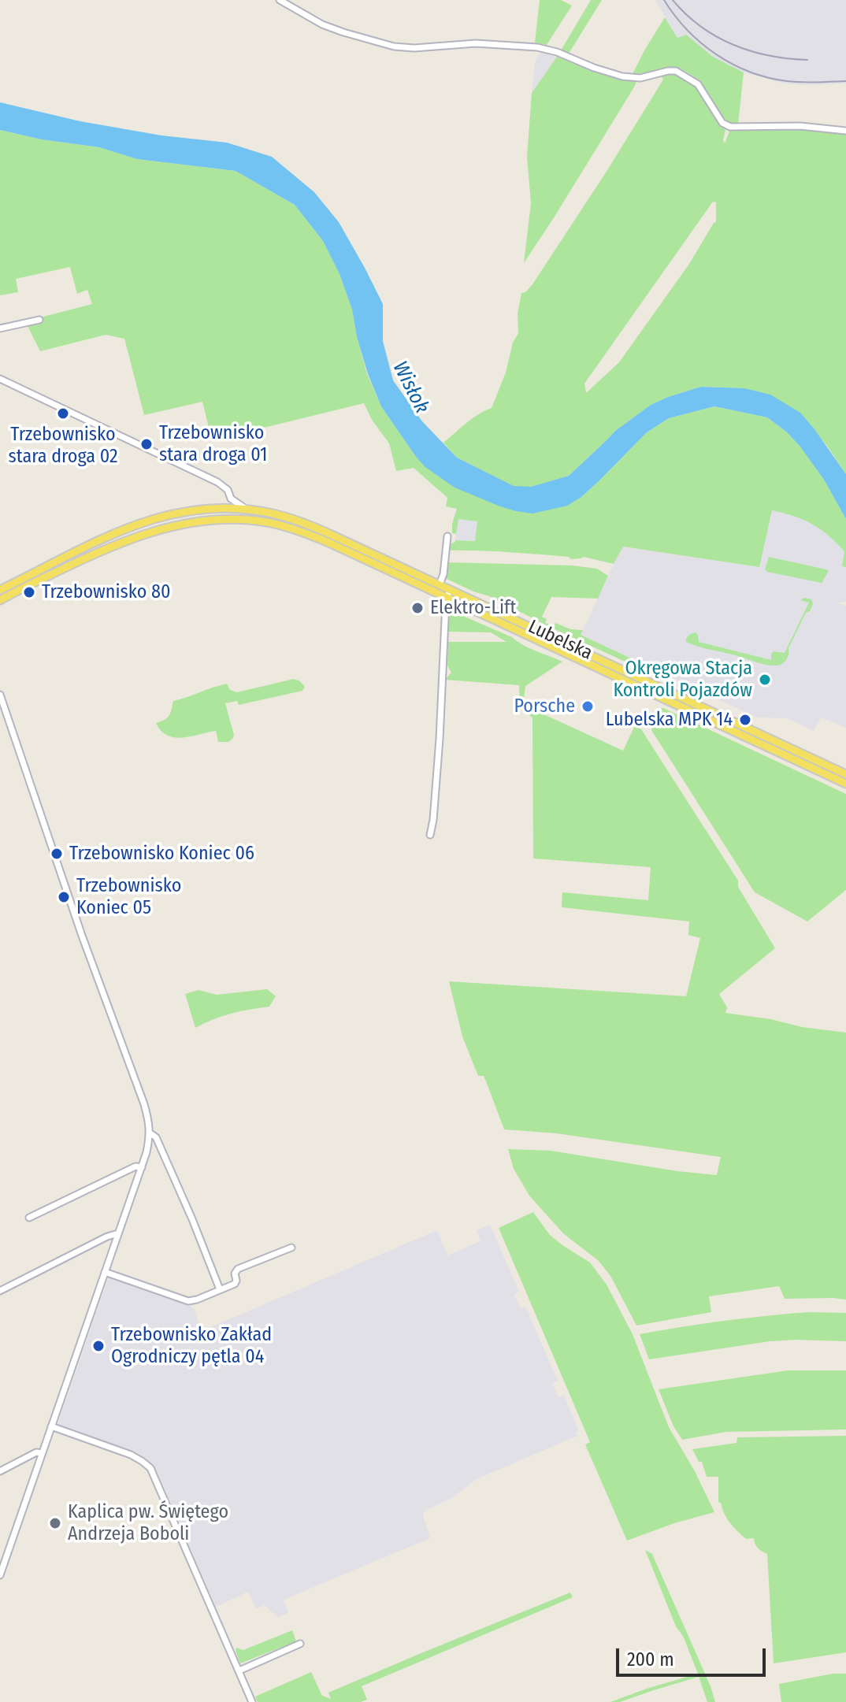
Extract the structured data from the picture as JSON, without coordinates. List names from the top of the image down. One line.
{"streets":{"main road":["Lubelska"]},"water":["Wisłok"],"places":["Trzebownisko stara droga 02","Trzebownisko stara droga 01","Trzebownisko 80","Elektro-Lift","Okręgowa Stacja Kontroli Pojazdów","Porsche","Lubelska MPK 14","Trzebownisko Koniec 06","Trzebownisko Koniec 05","Trzebownisko Zakład Ogrodniczy pętla 04","Kaplica pw. Świętego Andrzeja Boboli"],"scale_bar":"200 m"}
